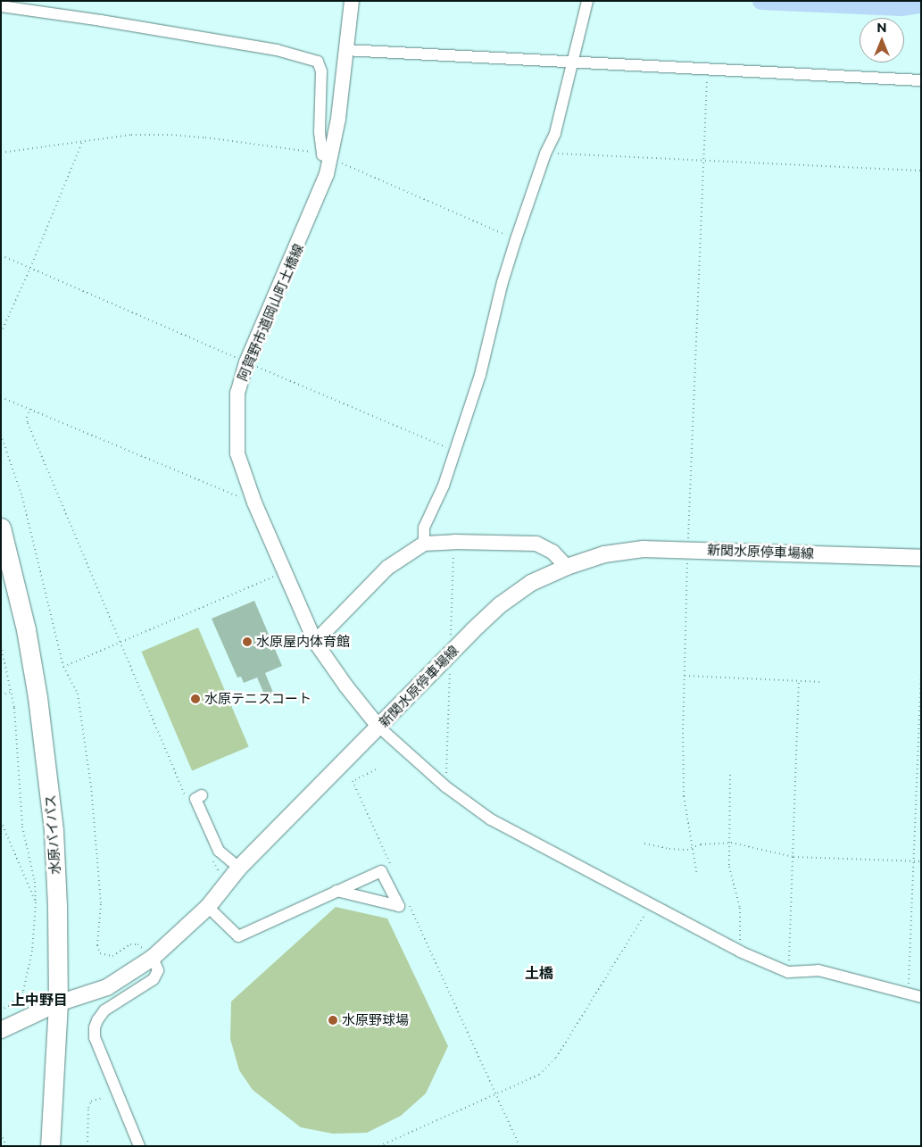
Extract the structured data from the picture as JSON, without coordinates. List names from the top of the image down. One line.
{"streets":{"highway":["水原バイパス"],"main road":["新関水原停車場線"],"street":["阿賀野市道岡山町土橋線"]},"crossings":[["阿賀野市道岡山町土橋線","新関水原停車場線"],["新関水原停車場線","水原バイパス"]],"districts":["土橋","上中野目"],"places":["水原屋内体育館","水原テニスコート","水原野球場"],"north":"top"}
